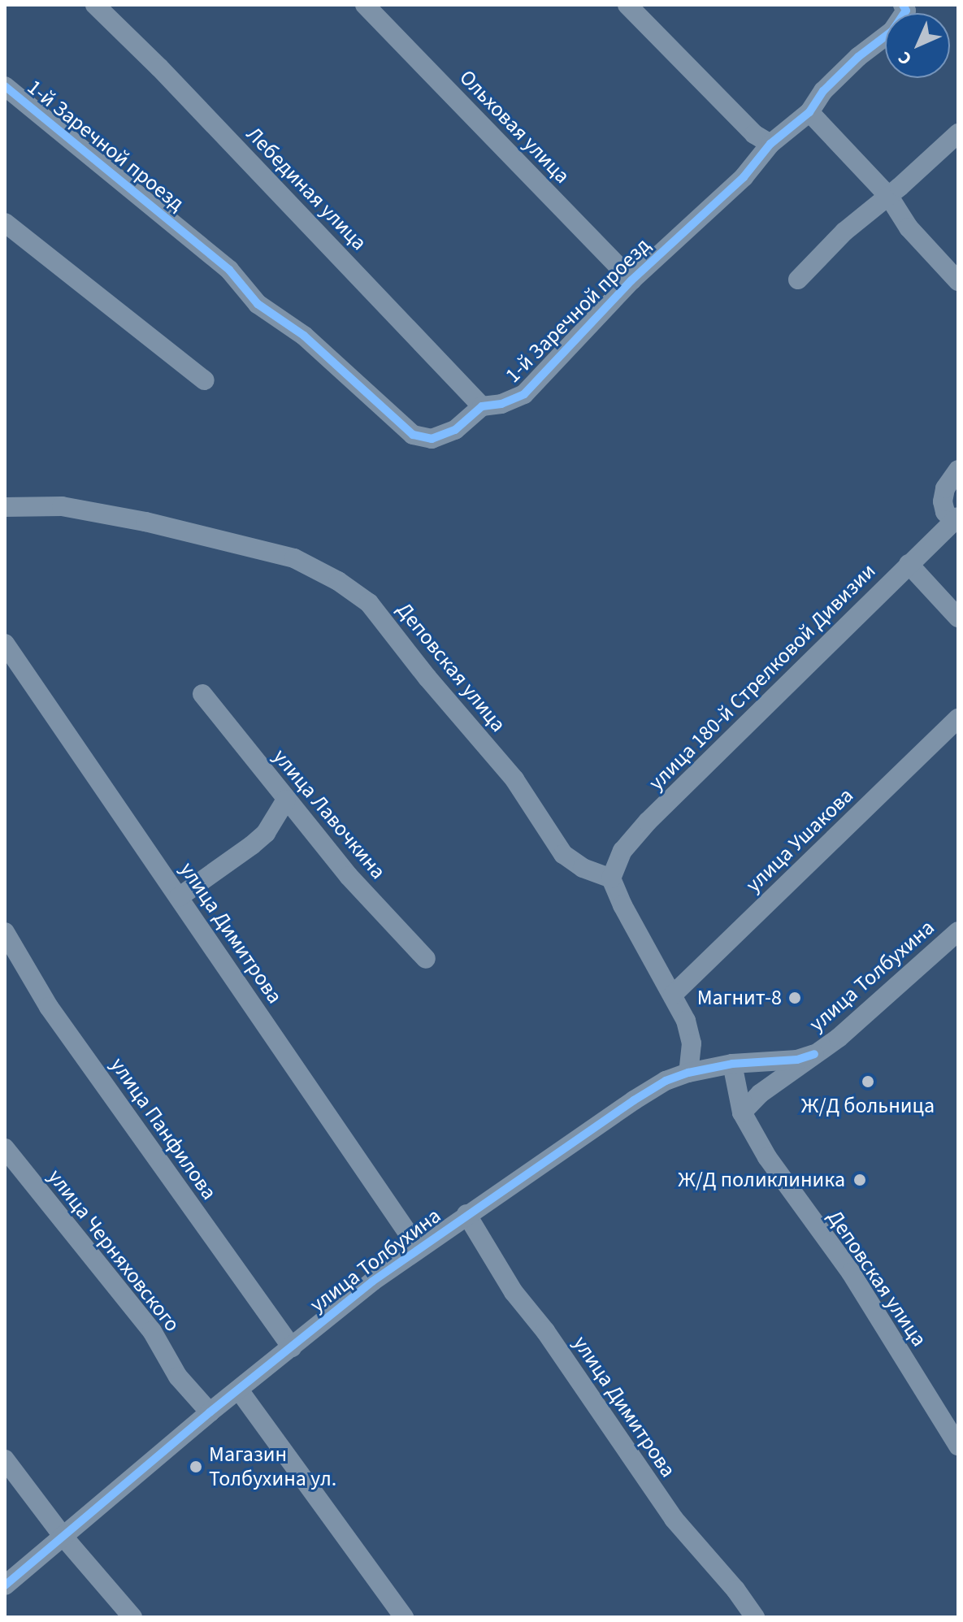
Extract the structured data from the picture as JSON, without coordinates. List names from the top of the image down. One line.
{"streets":{"street":["Ольховая улица","1-й Заречной проезд","Лебединая улица","Деповская улица","улица 180-й Стрелковой Дивизии","улица Лавочкина","улица Ушакова","улица Димитрова","улица Толбухина","улица Панфилова","улица Черняховского"]},"crossings":[["Ольховая улица","1-й Заречной проезд"],["1-й Заречной проезд","Лебединая улица"],["Деповская улица","улица 180-й Стрелковой Дивизии"],["Деповская улица","улица Толбухина"],["улица Димитрова","улица Толбухина"],["улица Толбухина","улица Панфилова"],["улица Толбухина","улица Черняховского"]],"places":["Магнит-8","Ж/Д больница","Ж/Д поликлиника","Магазин Толбухина ул."],"north":"bottom left"}
